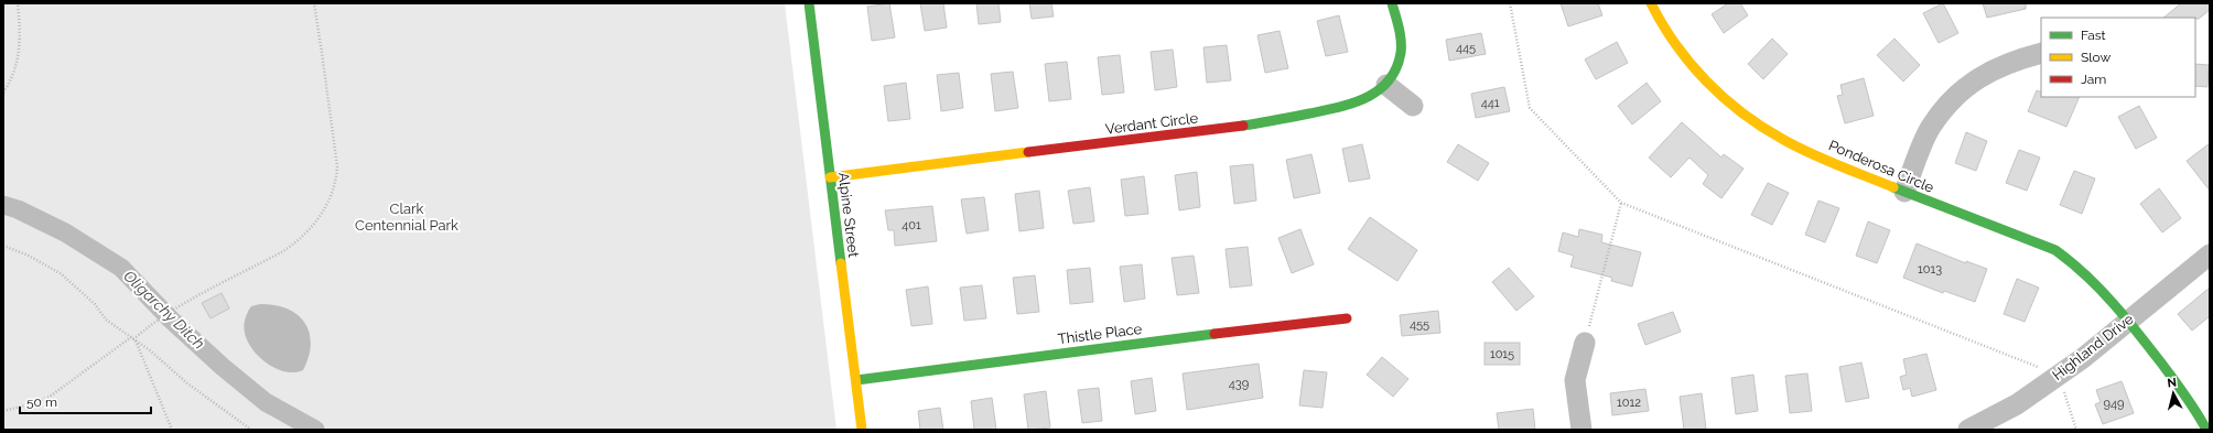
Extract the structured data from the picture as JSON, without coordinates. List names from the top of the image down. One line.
{"streets":{"street":["Verdant Circle","Ponderosa Circle","Alpine Street","Thistle Place","Highland Drive"]},"crossings":[["Verdant Circle","Alpine Street"],["Ponderosa Circle","Highland Drive"],["Alpine Street","Thistle Place"]],"water":["Oligarchy Ditch"],"parks":["Clark Centennial Park"],"house_numbers":["445","441","401","1013","455","1015","439","1012","949"],"legend":["Fast","Slow","Jam"],"scale_bar":"50 m","north":"top"}
